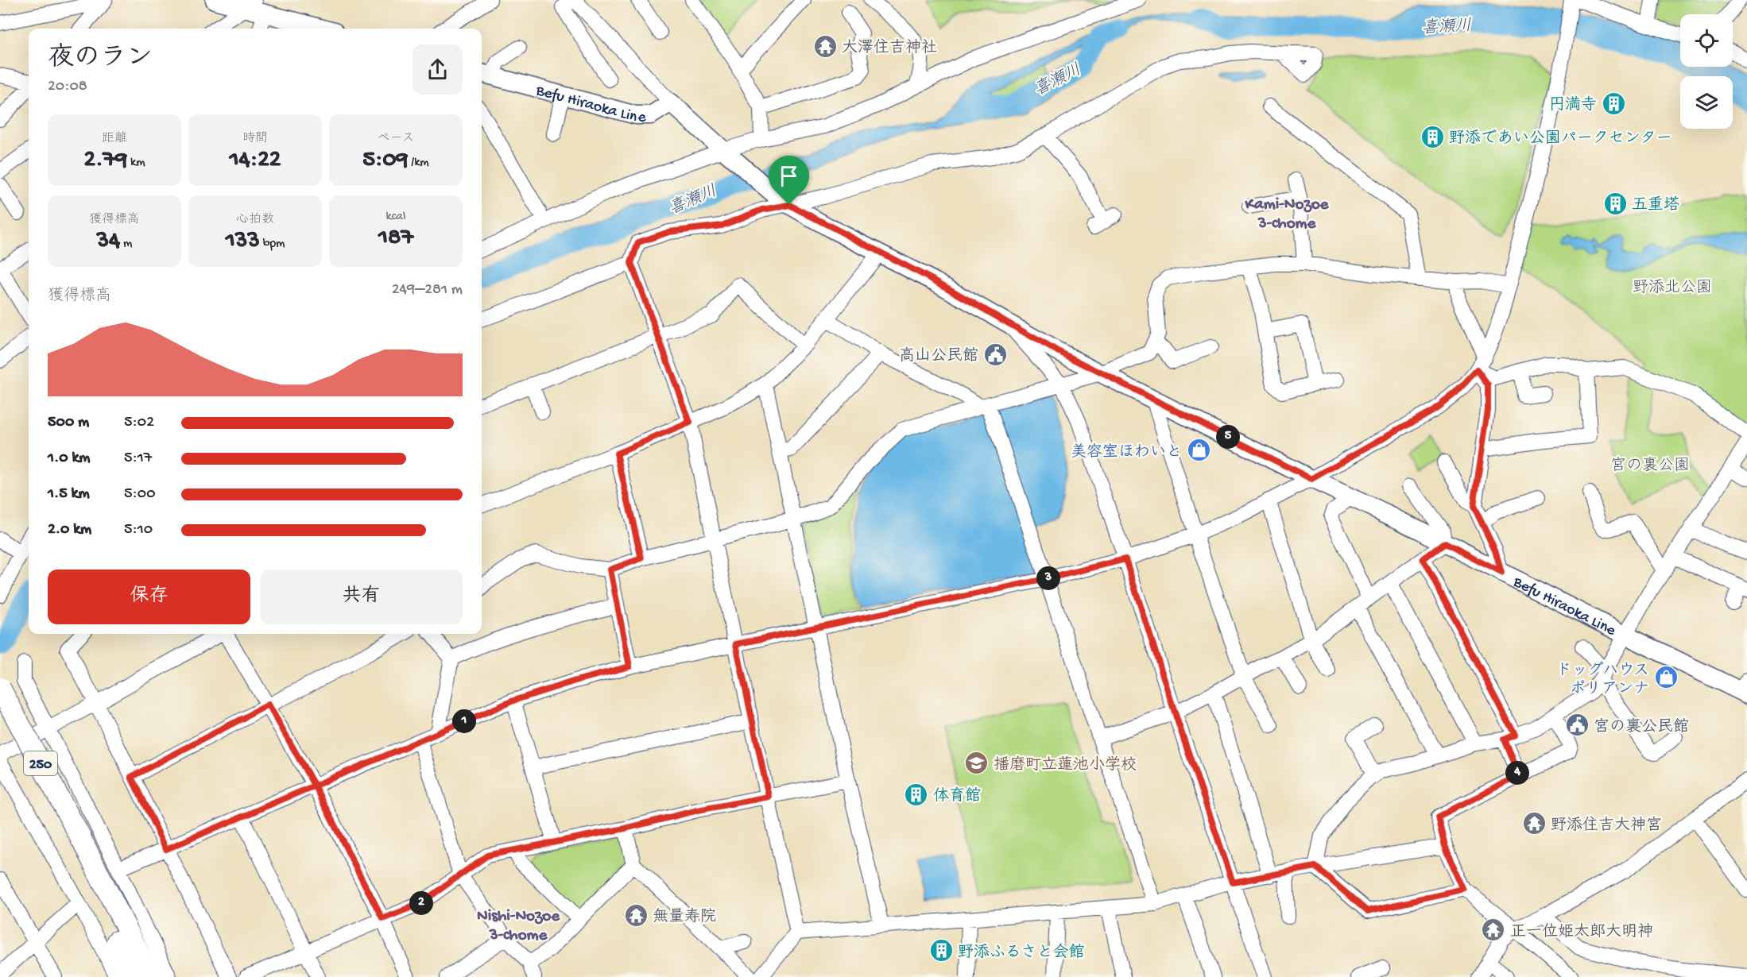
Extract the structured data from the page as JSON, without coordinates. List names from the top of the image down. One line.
{"streets":{"highway":["250"],"main road":["Befu Hiraoka Line"]},"districts":["Kami-Nozoe 3-chome","Nishi-Nozoe 3-chome"],"water":["喜瀬川"],"parks":["野添北公園","宮の裏公園"],"places":{"temple":["大澤住吉神社","野添住吉大神宮","無量寿院","正一位姫太郎大明神"],"building":["円満寺","野添であい公園パークセンター","五重塔","体育館","野添ふるさと会館"],"public building":["高山公民館","宮の裏公民館"],"shop":["美容室ほわいと","ドッグハウス ポリアンナ"],"school or university":["播磨町立蓮池小学校"]},"page":{"heading":["夜のラン","20:08"],"stats":[["距離","2.79 km"],["時間","14:22"],["ペース","5:09 /km"],["獲得標高","34 m"],["心拍数","133 bpm"],["kcal","187"]],"chart":["獲得標高","249–281 m"],"list":[{"name":"500 m","note":"5:02"},{"name":"1.0 km","note":"5:17"},{"name":"1.5 km","note":"5:00"},{"name":"2.0 km","note":"5:10"}],"pins":["5","3","1","4","2"],"buttons":["保存","共有"]}}
